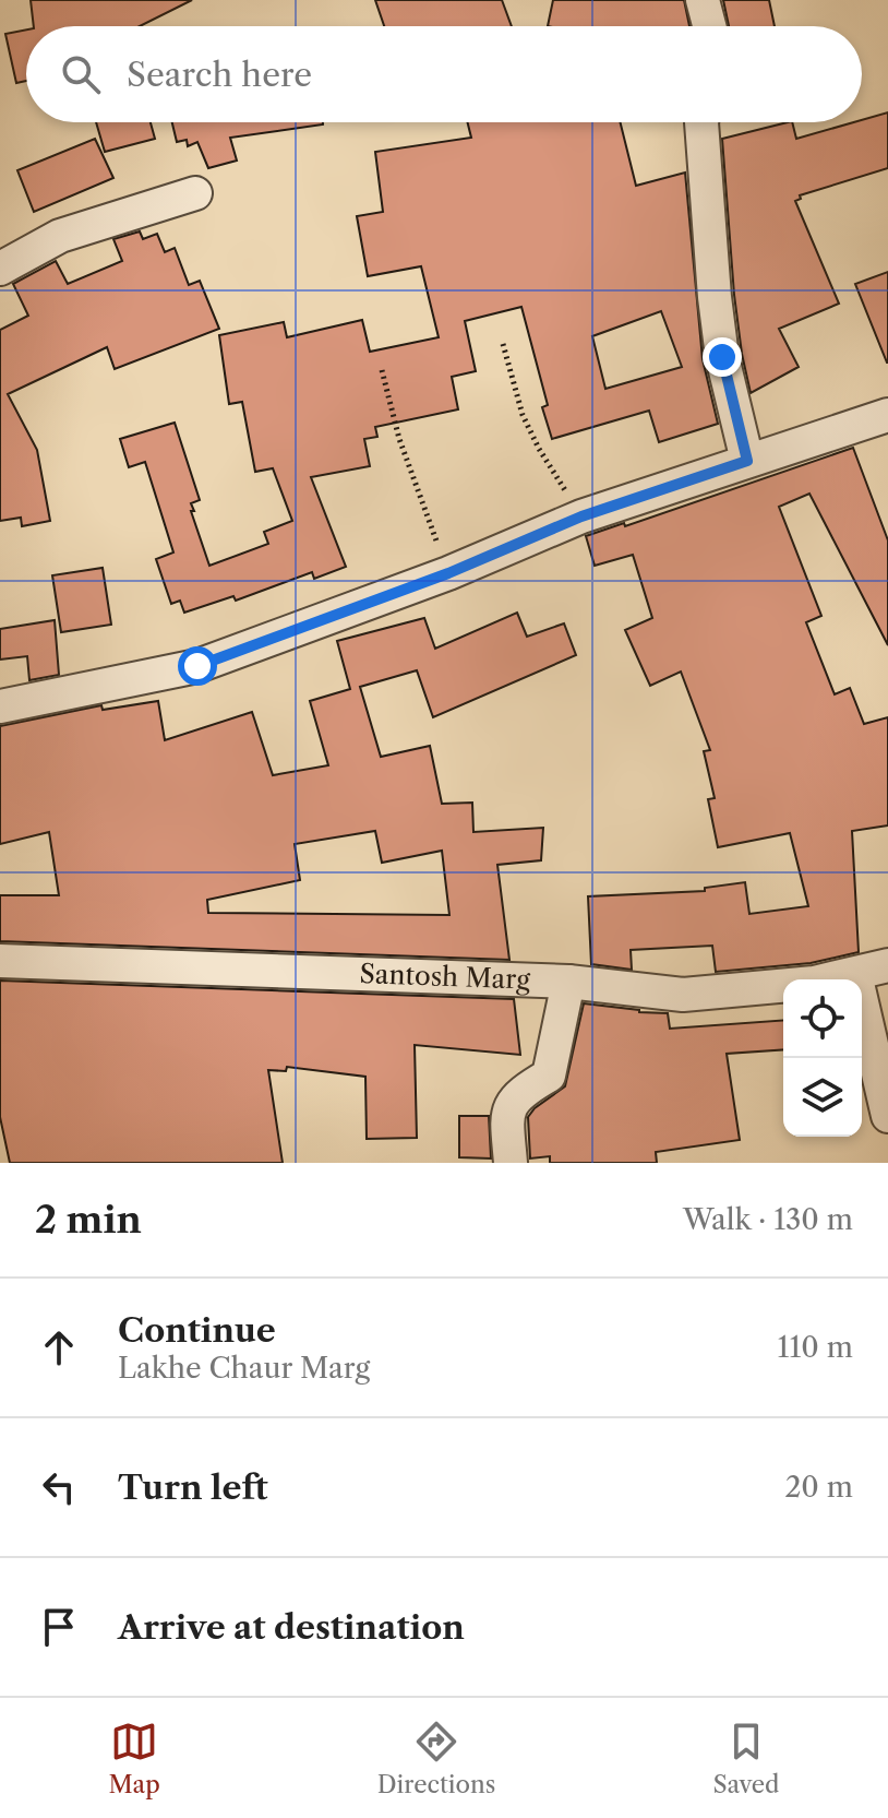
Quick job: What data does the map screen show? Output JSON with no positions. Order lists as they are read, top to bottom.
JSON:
{
  "streets": {
    "street": ["Santosh Marg"]
  },
  "page": {
    "search": "Search here",
    "heading": ["2 min", "Walk · 130 m"],
    "list": [
      ["Continue", "Lakhe Chaur Marg", "110 m"],
      ["Turn left", "20 m"],
      "Arrive at destination"
    ],
    "nav": ["Map", "Directions", "Saved"]
  }
}
